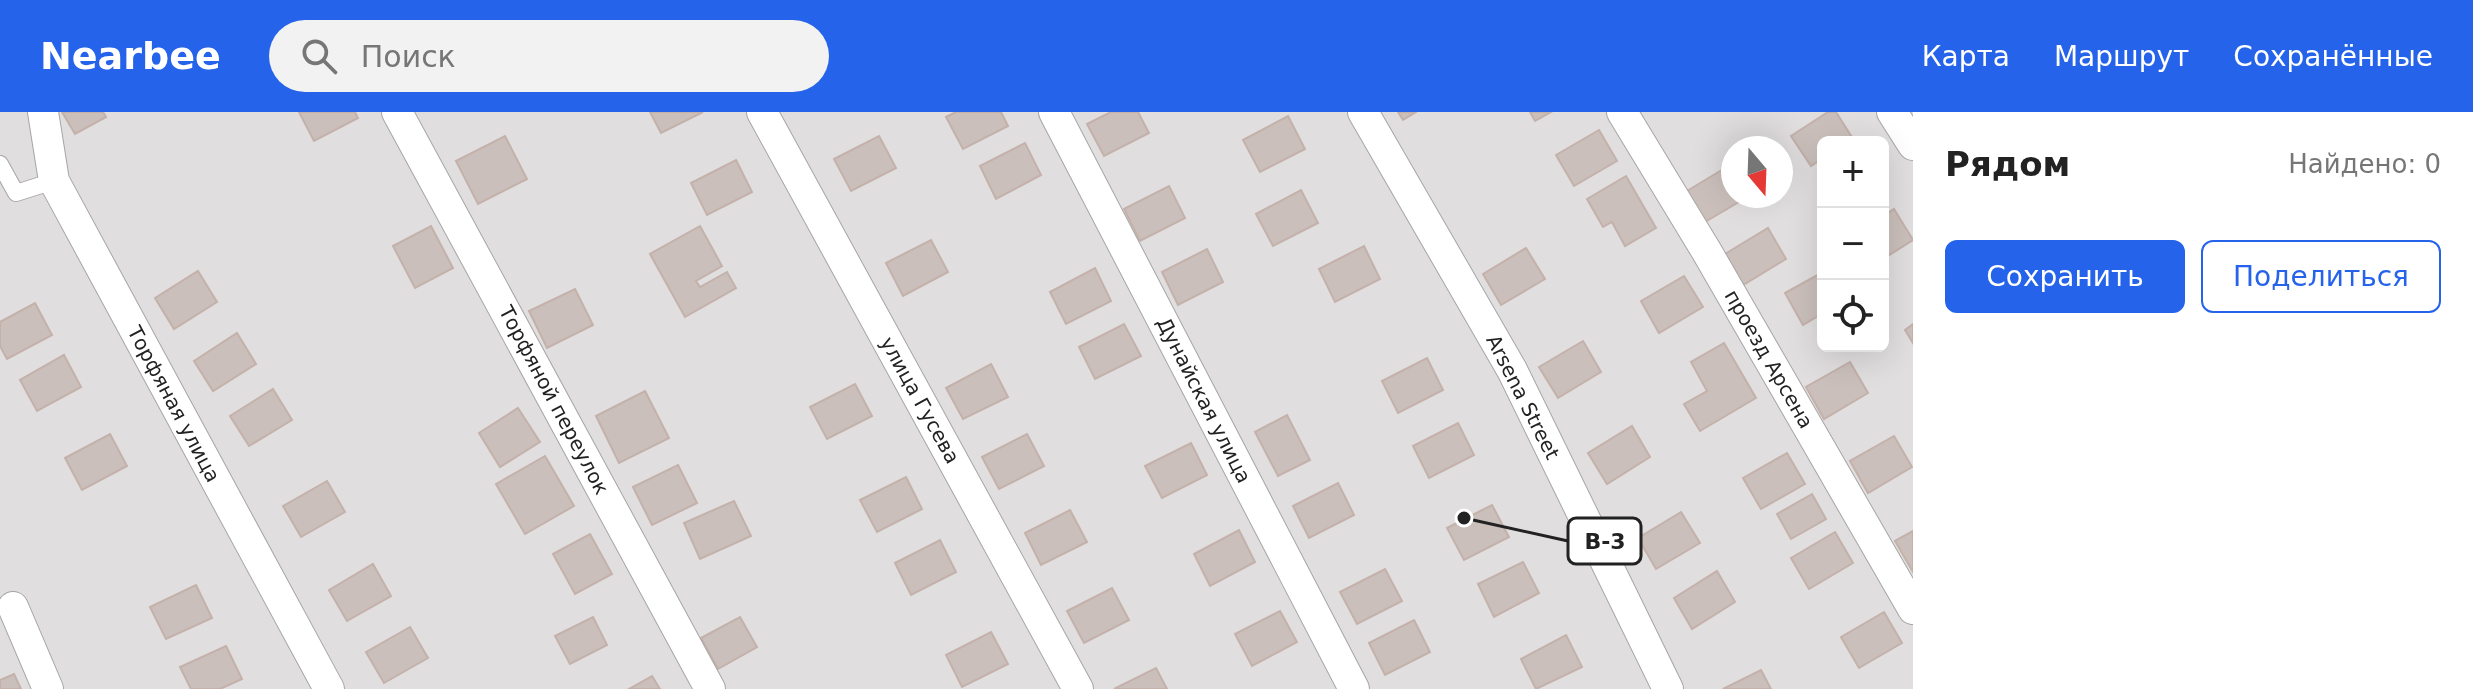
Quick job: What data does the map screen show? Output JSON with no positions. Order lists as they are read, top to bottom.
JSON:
{
  "streets": {
    "street": [
      "проезд Арсена",
      "Arsena Street",
      "Торфяной переулок",
      "улица Гусева",
      "Дунайская улица",
      "Торфяная улица"
    ]
  },
  "places": ["В-3"],
  "north": "bottom",
  "page": {
    "header": "Nearbee",
    "search": "Поиск",
    "nav": ["Карта", "Маршрут", "Сохранённые"],
    "heading": ["Рядом", "Найдено: 0"],
    "map_buttons": ["+", "−"],
    "buttons": ["Сохранить", "Поделиться"]
  }
}
